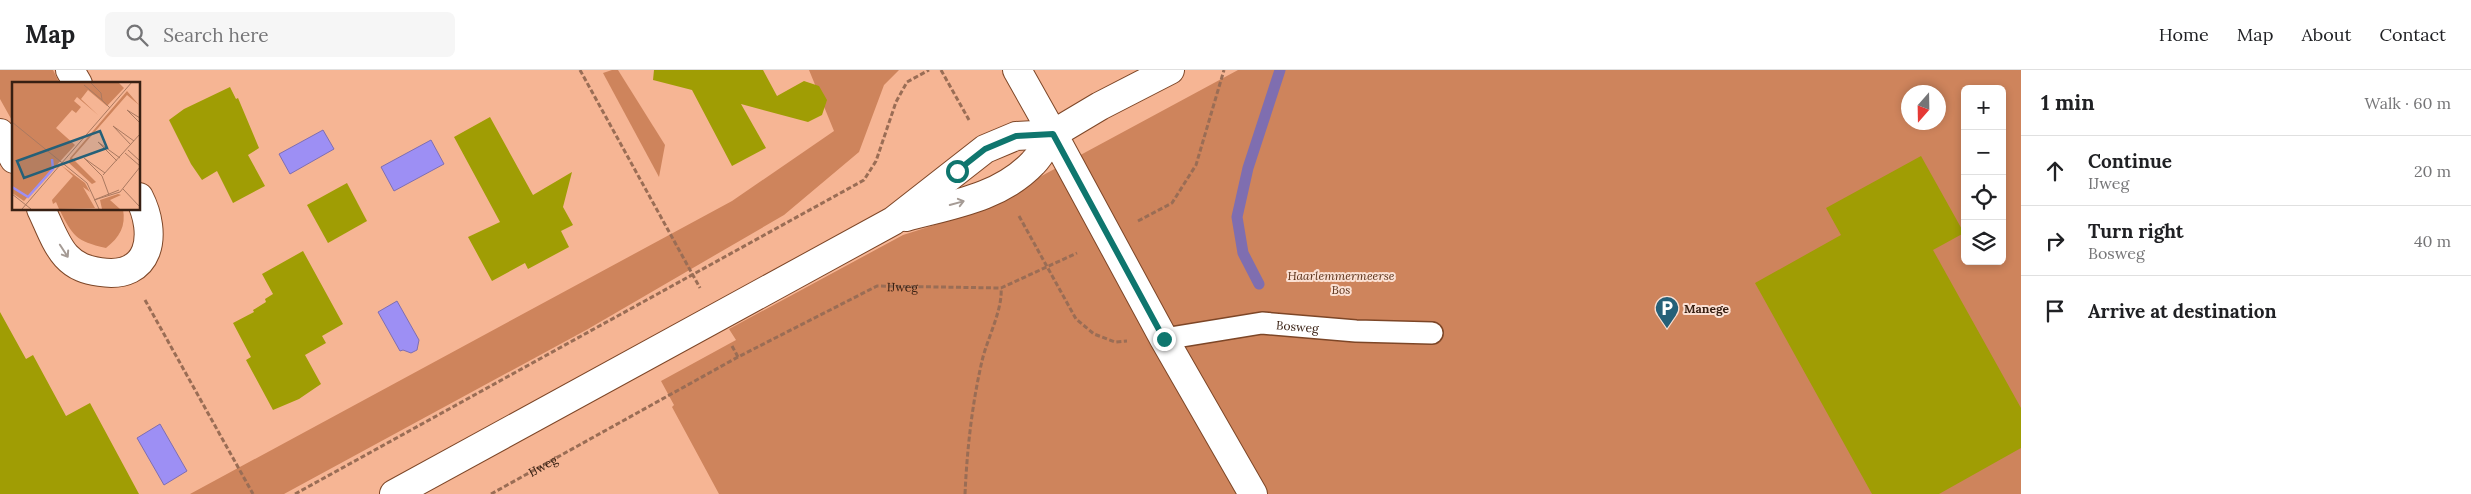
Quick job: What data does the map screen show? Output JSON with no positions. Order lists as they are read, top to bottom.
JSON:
{
  "streets": {
    "lane": ["Bosweg"],
    "path": ["IJweg"]
  },
  "parks": ["Haarlemmermeerse Bos"],
  "places": {
    "parking": ["Manege"]
  },
  "north": "bottom",
  "page": {
    "header": "Map",
    "search": "Search here",
    "nav": [
      "Home",
      "Map",
      "About",
      "Contact"
    ],
    "heading": ["1 min", "Walk · 60 m"],
    "map_buttons": ["+", "−"],
    "list": [
      ["Continue", "IJweg", "20 m"],
      ["Turn right", "Bosweg", "40 m"],
      "Arrive at destination"
    ]
  }
}
